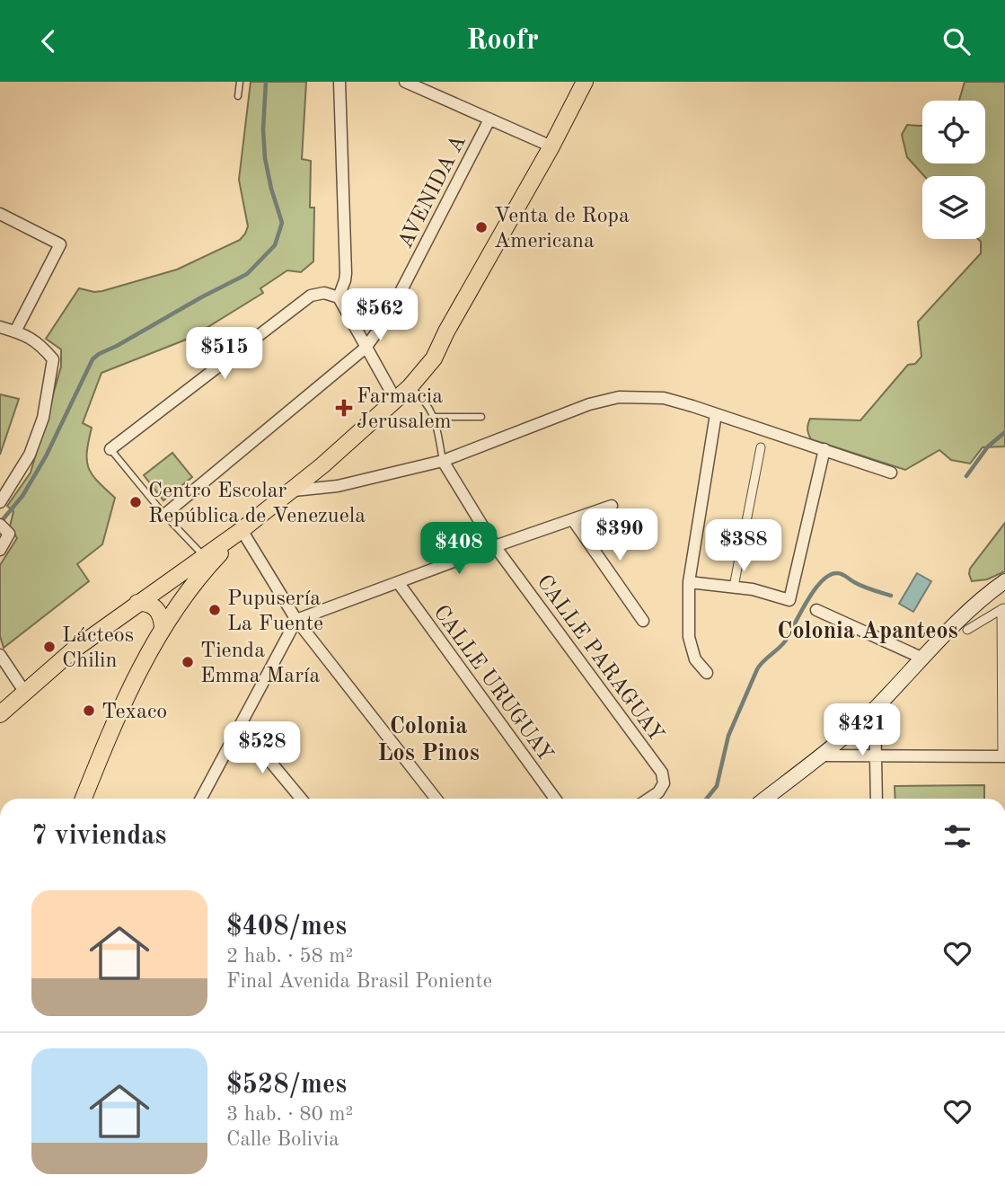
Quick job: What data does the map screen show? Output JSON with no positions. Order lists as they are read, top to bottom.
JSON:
{
  "streets": {
    "street": ["AVENIDA A", "CALLE PARAGUAY", "CALLE URUGUAY"]
  },
  "districts": ["Colonia Apanteos", "Colonia Los Pinos"],
  "places": {
    "other": [
      "Venta de Ropa Americana",
      "Centro Escolar República de Venezuela",
      "Pupusería La Fuente",
      "Lácteos Chilin",
      "Tienda Emma María",
      "Texaco"
    ],
    "health": ["Farmacia Jerusalem"]
  },
  "page": {
    "header": "Roofr",
    "price": [
      "$562",
      "$515",
      "$390",
      "$388",
      "$408",
      "$421",
      "$528"
    ],
    "heading": "7 viviendas",
    "list": [
      {
        "name": "$408/mes",
        "note": "2 hab. · 58 m² · Final Avenida Brasil Poniente"
      },
      {
        "name": "$528/mes",
        "note": "3 hab. · 80 m² · Calle Bolivia"
      }
    ]
  }
}
